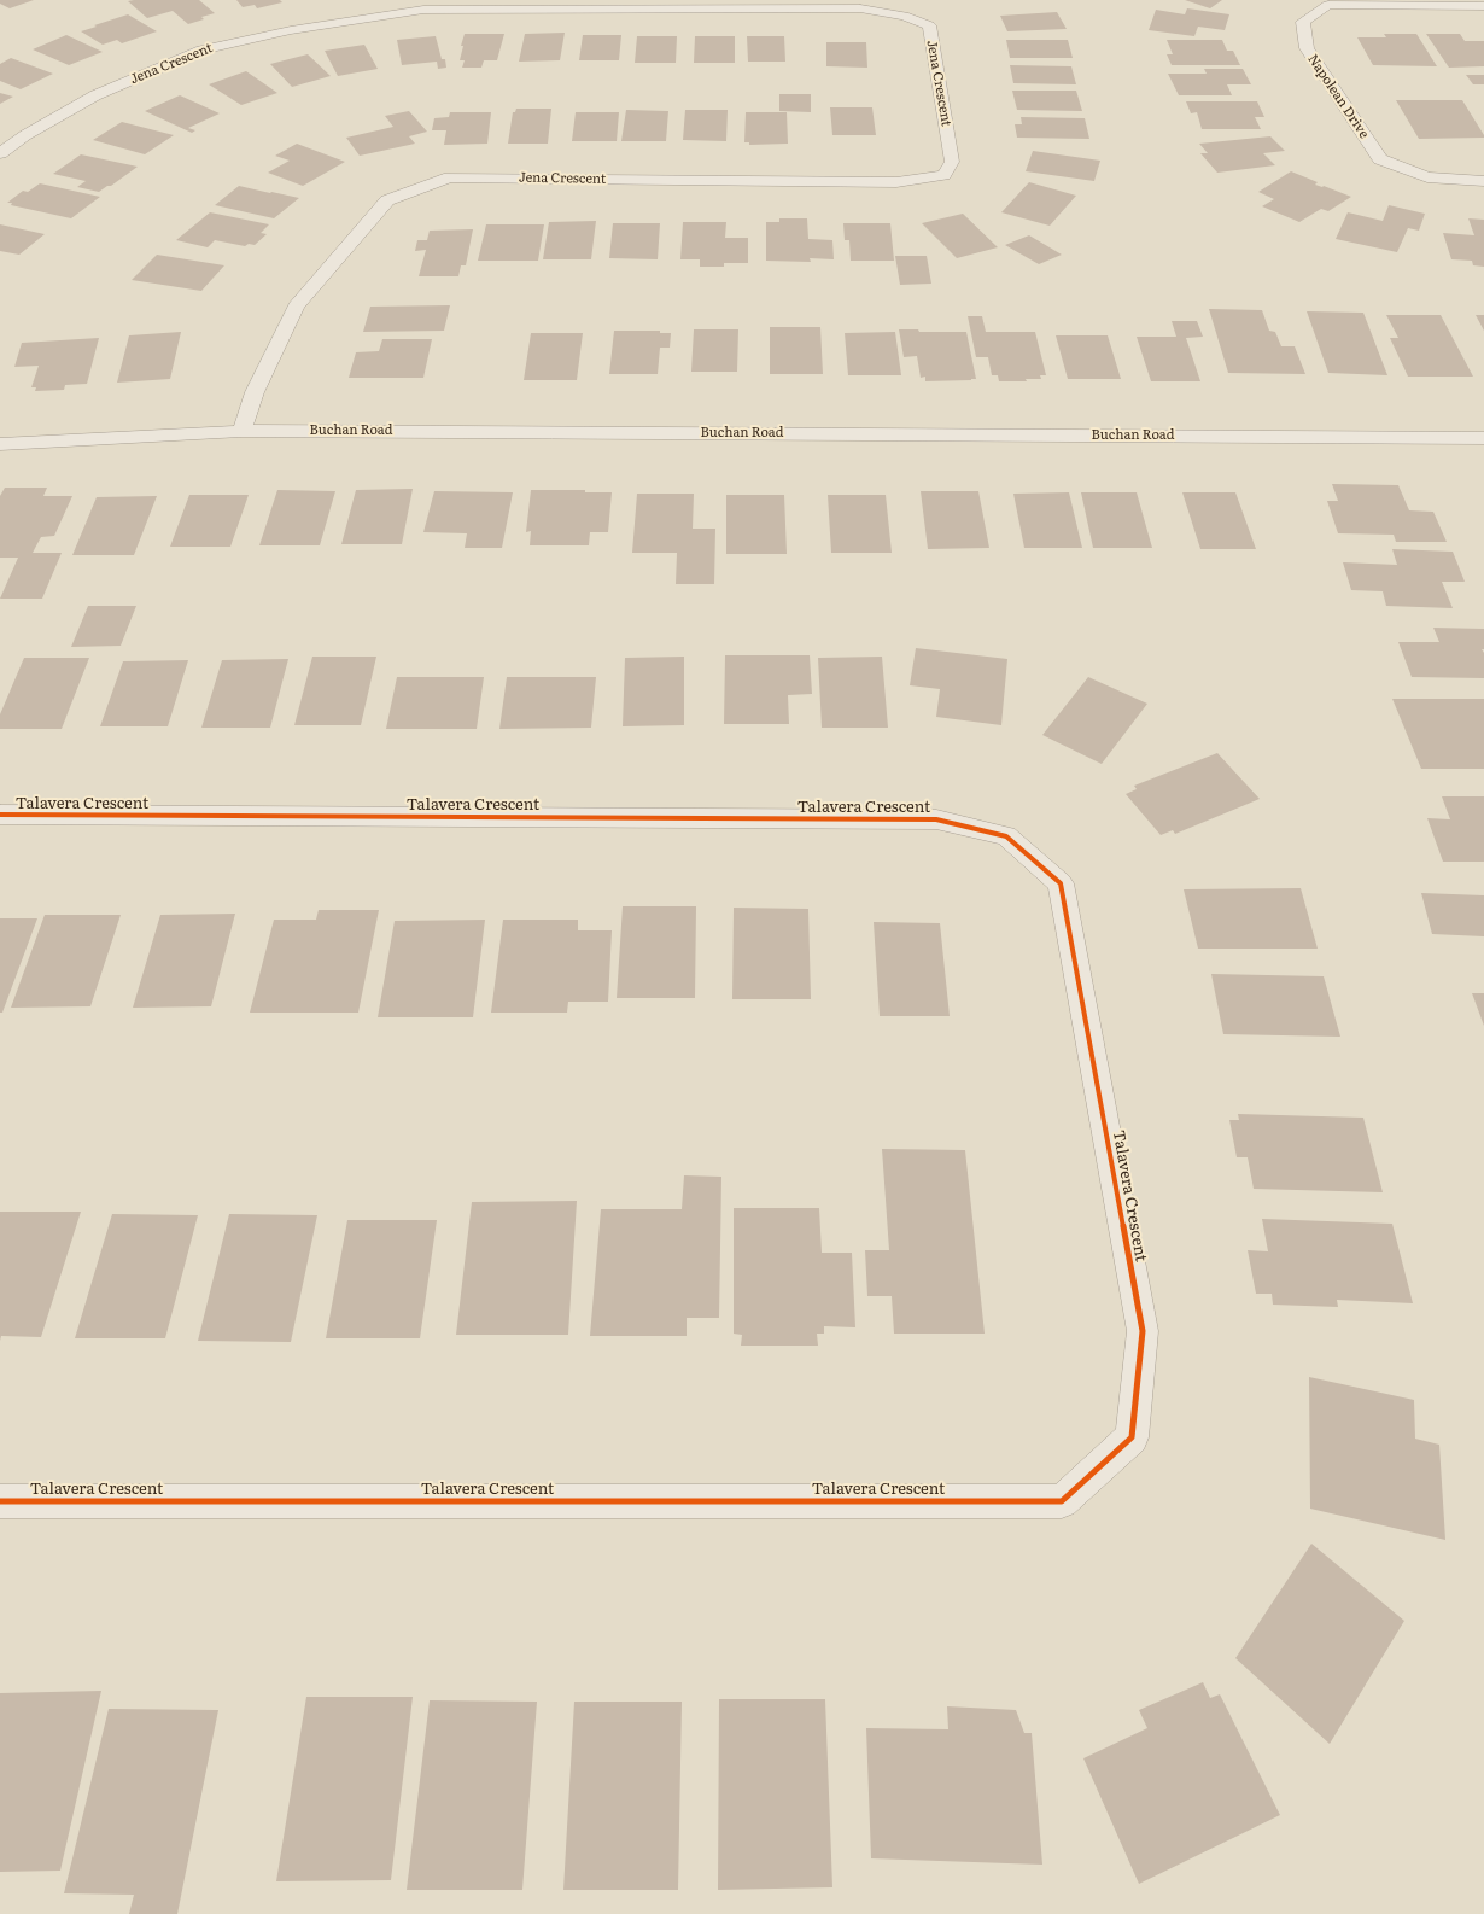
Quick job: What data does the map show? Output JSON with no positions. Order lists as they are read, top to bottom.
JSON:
{
  "streets": {
    "street": [
      "Jena Crescent",
      "Napolean Drive",
      "Buchan Road",
      "Talavera Crescent"
    ]
  },
  "crossings": [
    ["Jena Crescent", "Buchan Road"]
  ]
}
